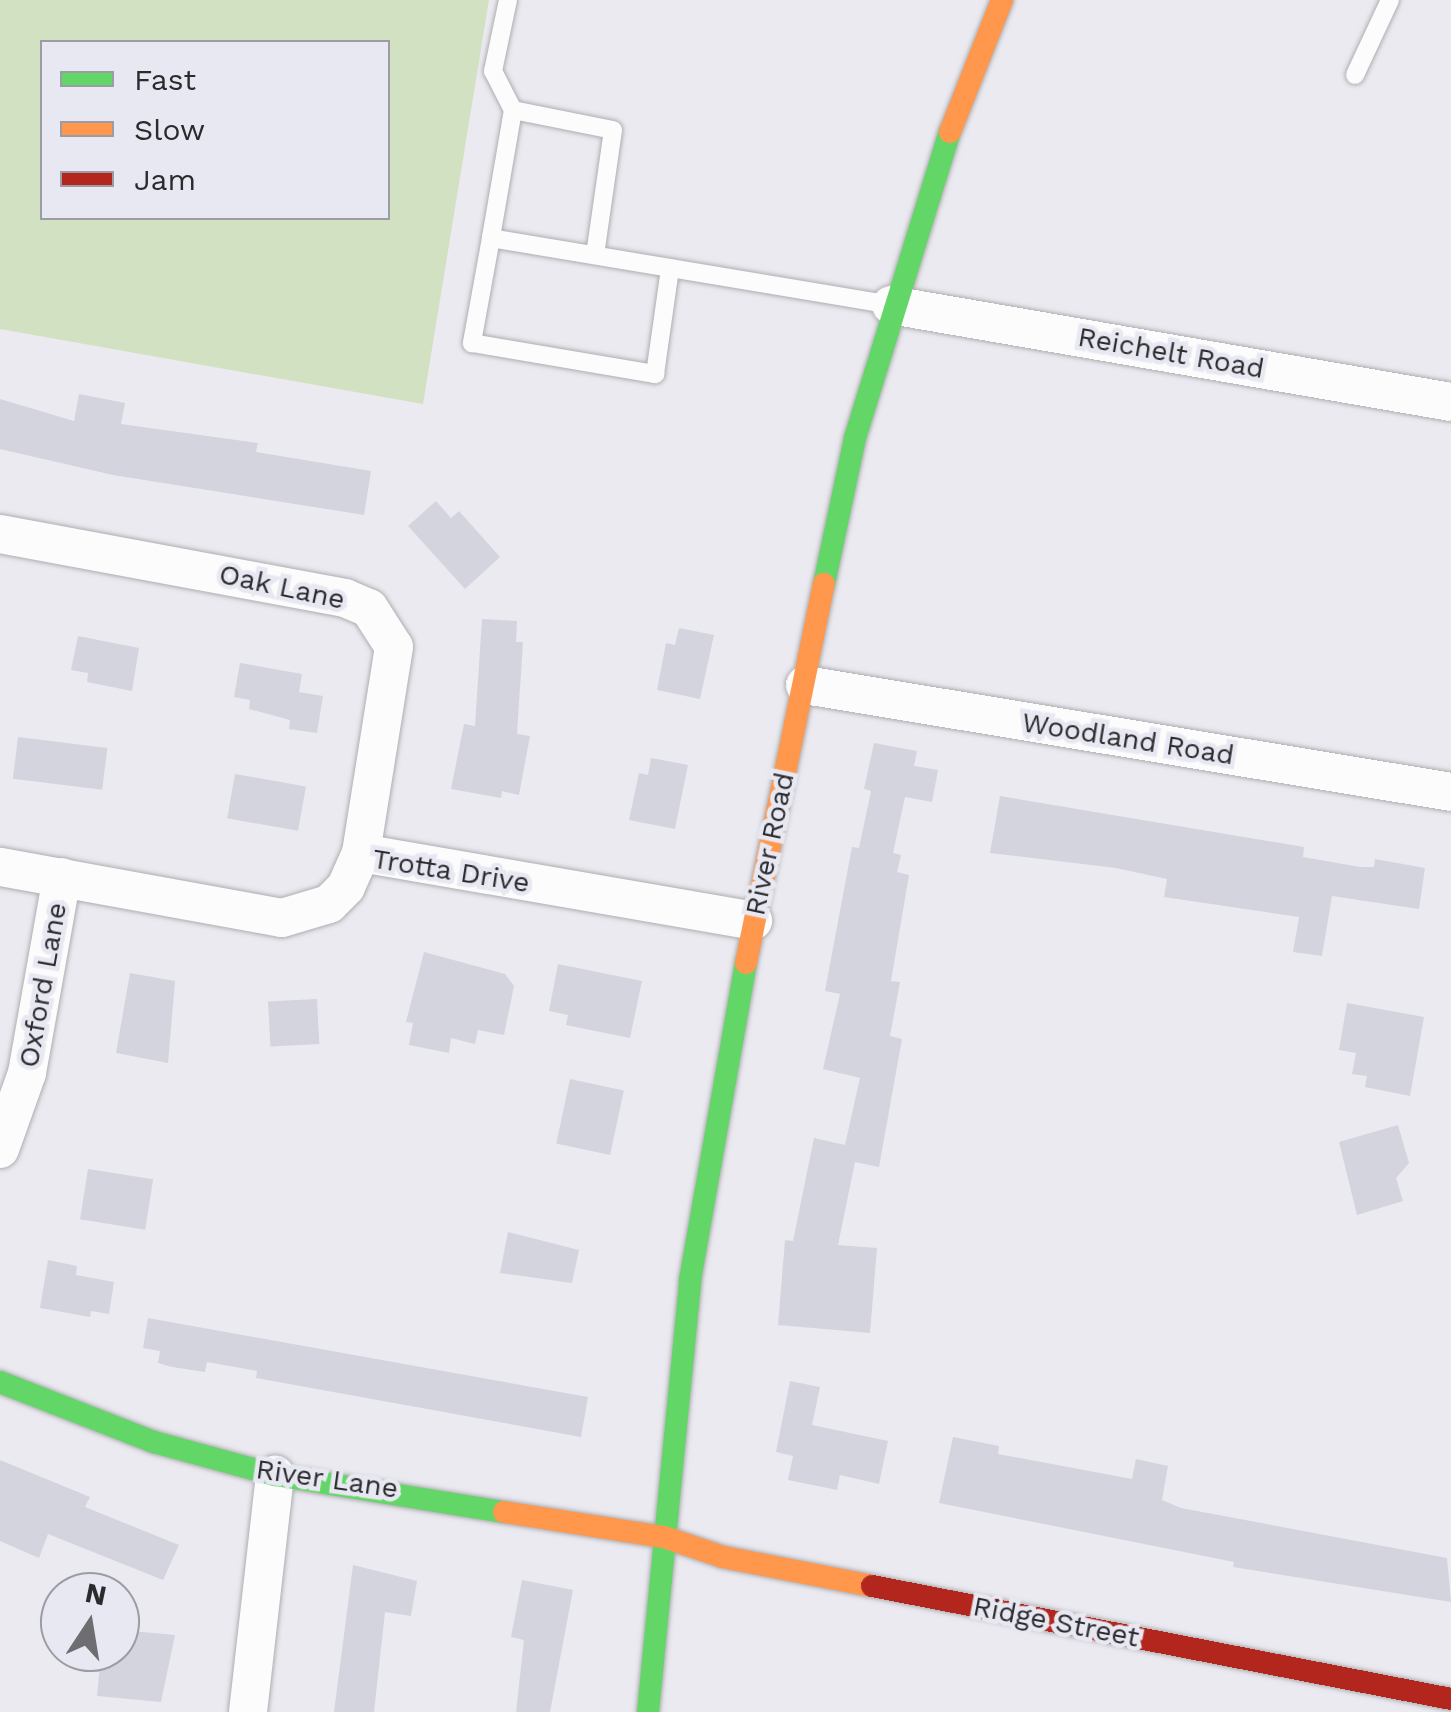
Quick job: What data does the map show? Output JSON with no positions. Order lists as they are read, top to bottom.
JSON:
{
  "streets": {
    "main road": ["River Road", "River Lane", "Ridge Street"],
    "street": [
      "Reichelt Road",
      "Oak Lane",
      "Woodland Road",
      "Trotta Drive",
      "Oxford Lane"
    ]
  },
  "crossings": [
    ["Reichelt Road", "River Road"],
    ["Oak Lane", "Trotta Drive"],
    ["Woodland Road", "River Road"],
    ["River Road", "Trotta Drive"],
    ["River Road", "River Lane"],
    ["River Road", "Ridge Street"],
    ["Trotta Drive", "Oxford Lane"],
    ["River Lane", "Ridge Street"]
  ],
  "legend": ["Fast", "Slow", "Jam"],
  "north": "top"
}
